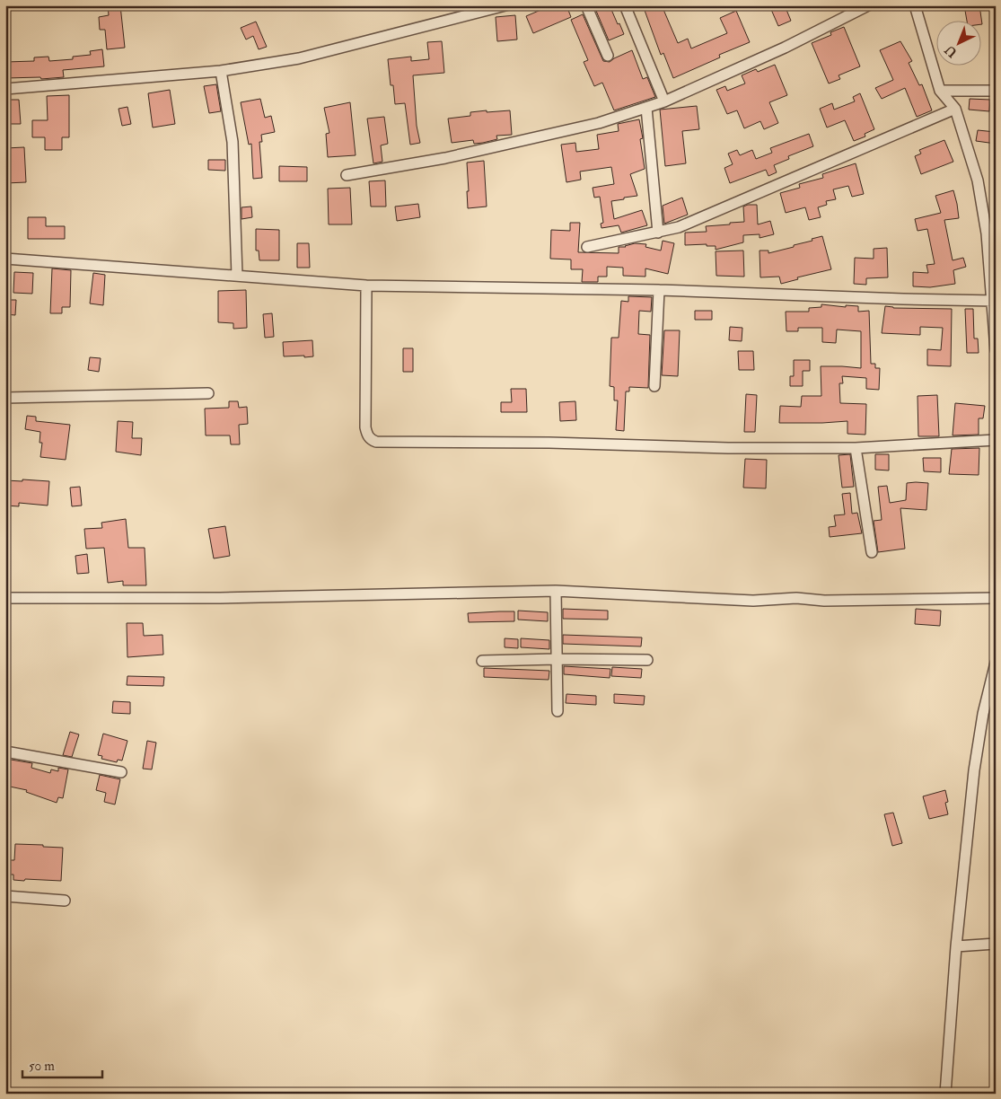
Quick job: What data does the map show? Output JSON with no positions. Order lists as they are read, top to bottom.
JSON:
{
  "scale_bar": "50 m",
  "north": "bottom left"
}
